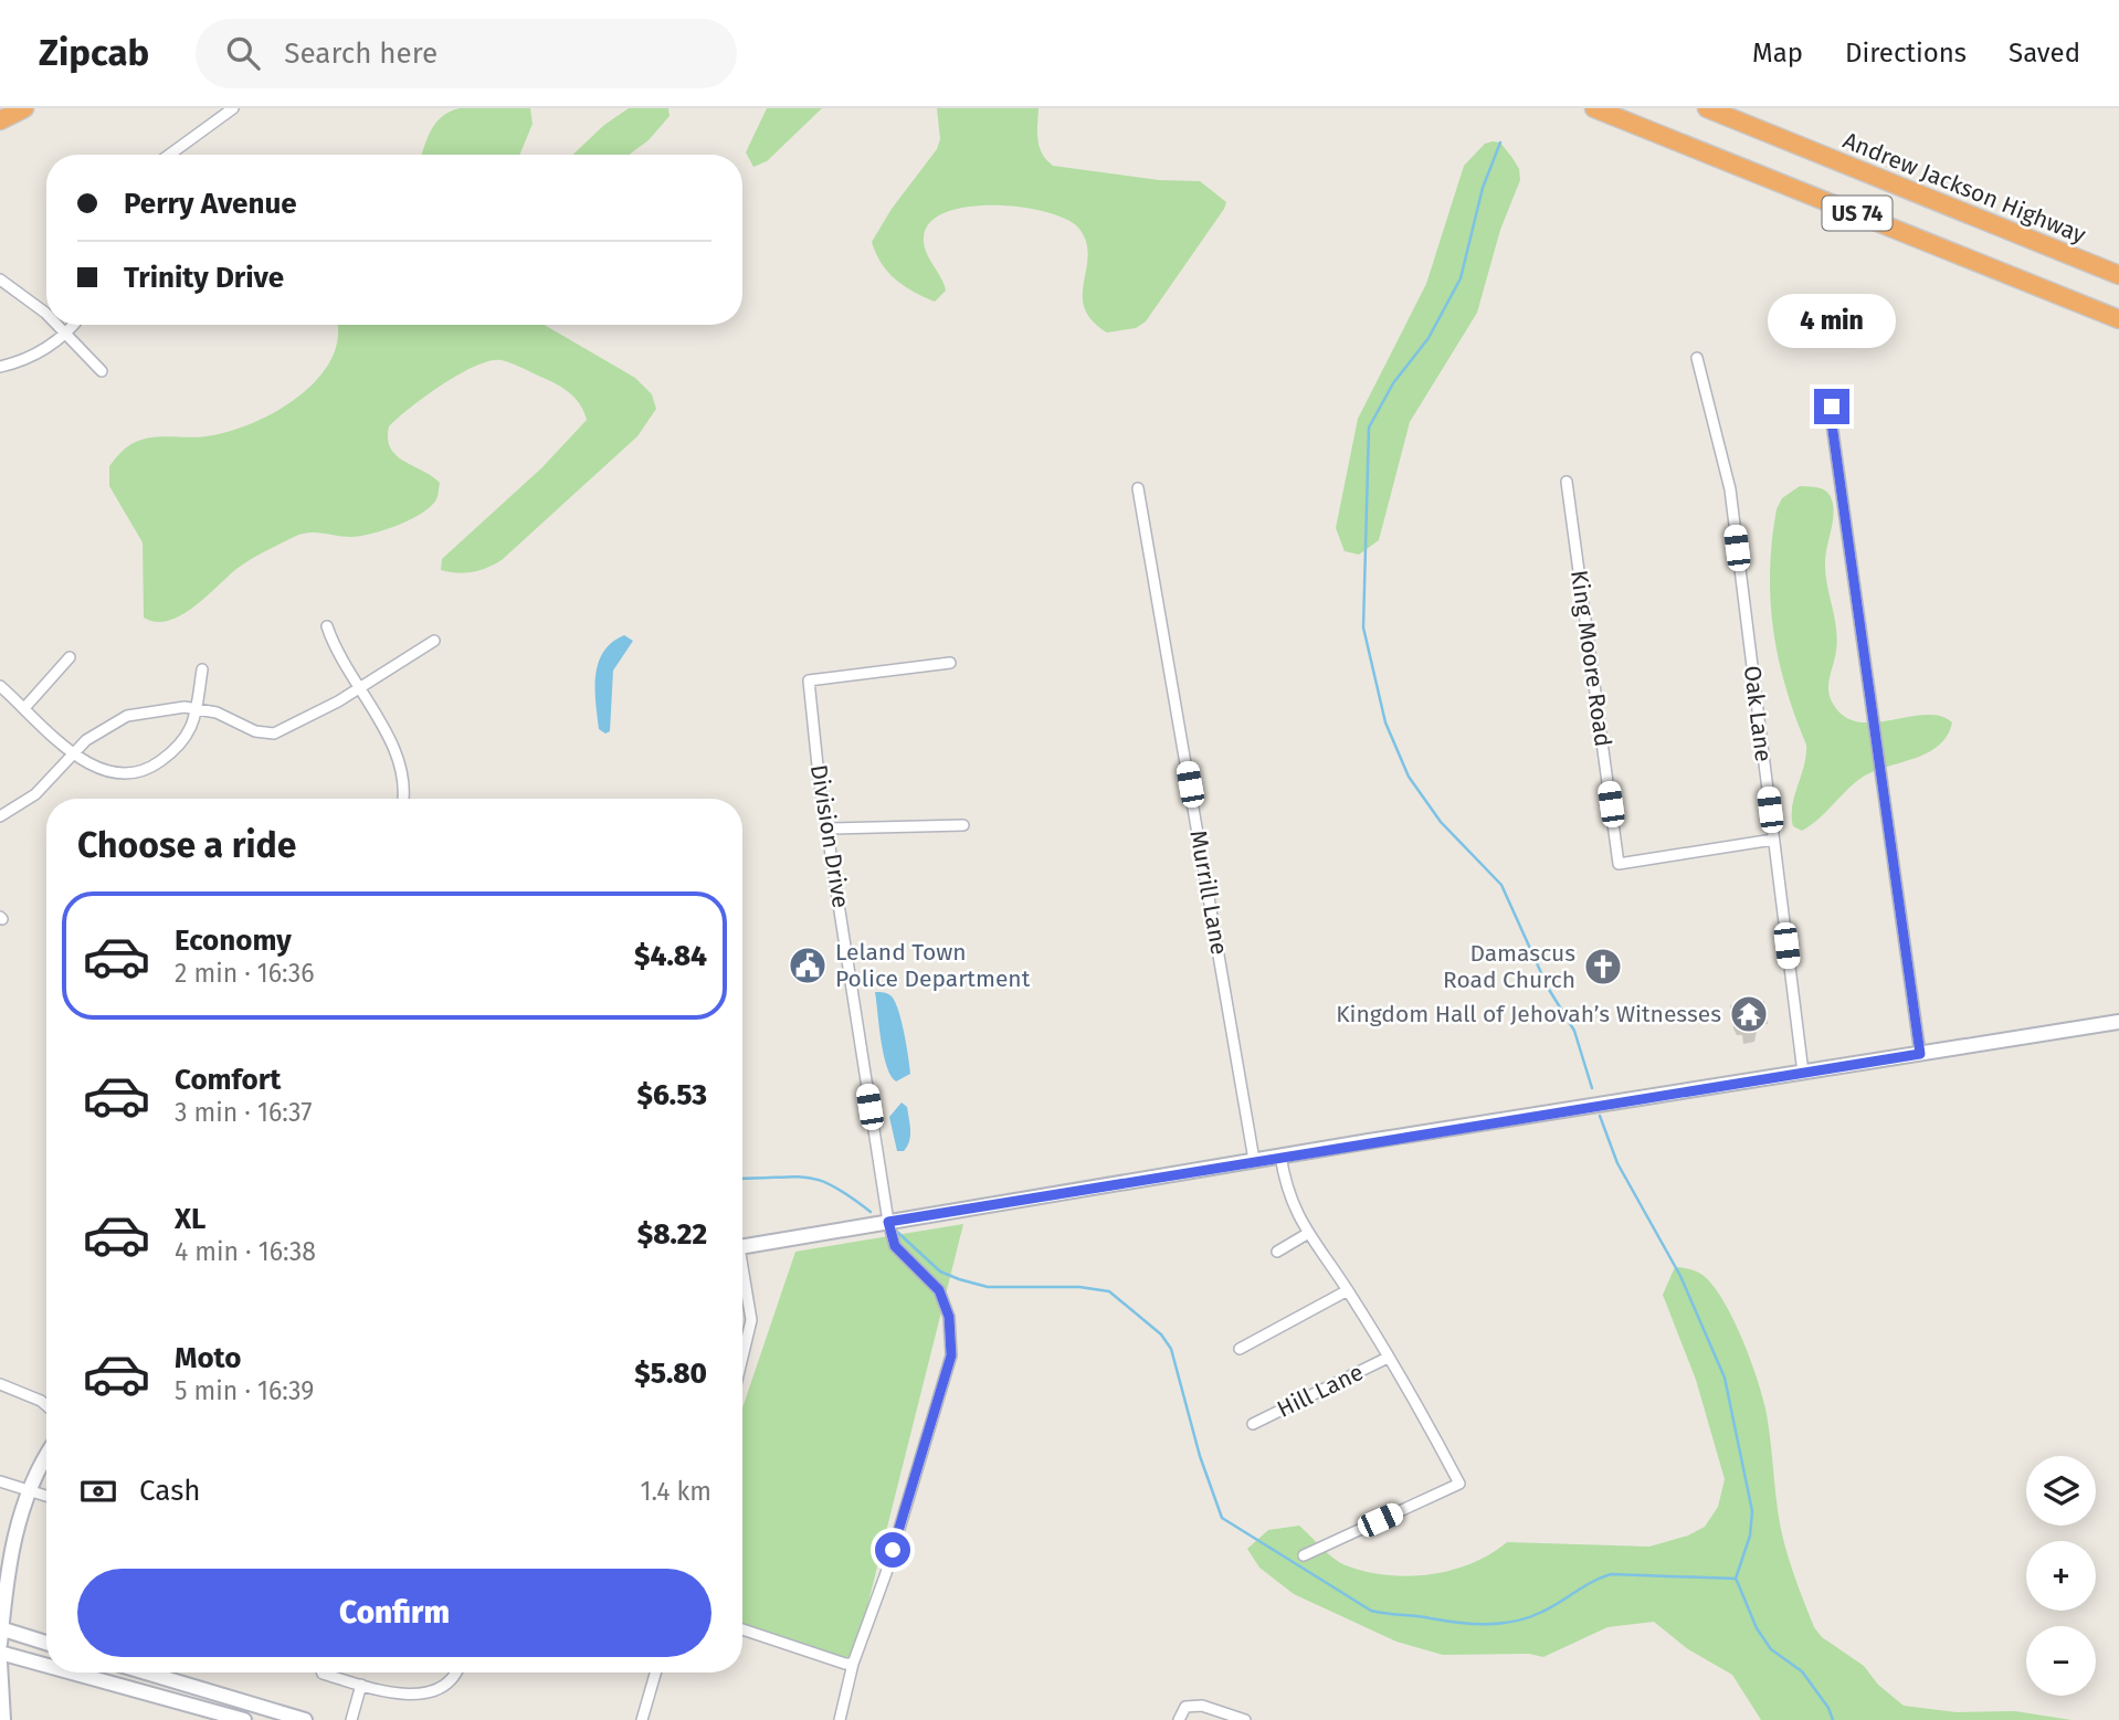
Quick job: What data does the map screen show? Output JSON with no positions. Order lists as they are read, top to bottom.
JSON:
{
  "streets": {
    "highway": ["Andrew Jackson Highway", "US 74"],
    "street": [
      "King Moore Road",
      "Oak Lane",
      "Division Drive",
      "Murrill Lane",
      "Hill Lane"
    ]
  },
  "crossings": [
    ["King Moore Road", "Oak Lane"]
  ],
  "places": {
    "public building": ["Leland Town Police Department"],
    "church": ["Damascus Road Church"],
    "temple": ["Kingdom Hall of Jehovah’s Witnesses"]
  },
  "page": {
    "header": "Zipcab",
    "search": "Search here",
    "nav": ["Map", "Directions", "Saved"],
    "banner": ["Perry Avenue", "Trinity Drive"],
    "bubble": "4 min",
    "heading": "Choose a ride",
    "list": [
      {
        "name": "Economy",
        "note": "2 min · 16:36",
        "value": "$4.84"
      },
      {
        "name": "Comfort",
        "note": "3 min · 16:37",
        "value": "$6.53"
      },
      {
        "name": "XL",
        "note": "4 min · 16:38",
        "value": "$8.22"
      },
      {
        "name": "Moto",
        "note": "5 min · 16:39",
        "value": "$5.80"
      }
    ],
    "pay": ["Cash", "1.4 km"],
    "map_buttons": ["+", "−"],
    "buttons": "Confirm"
  }
}
